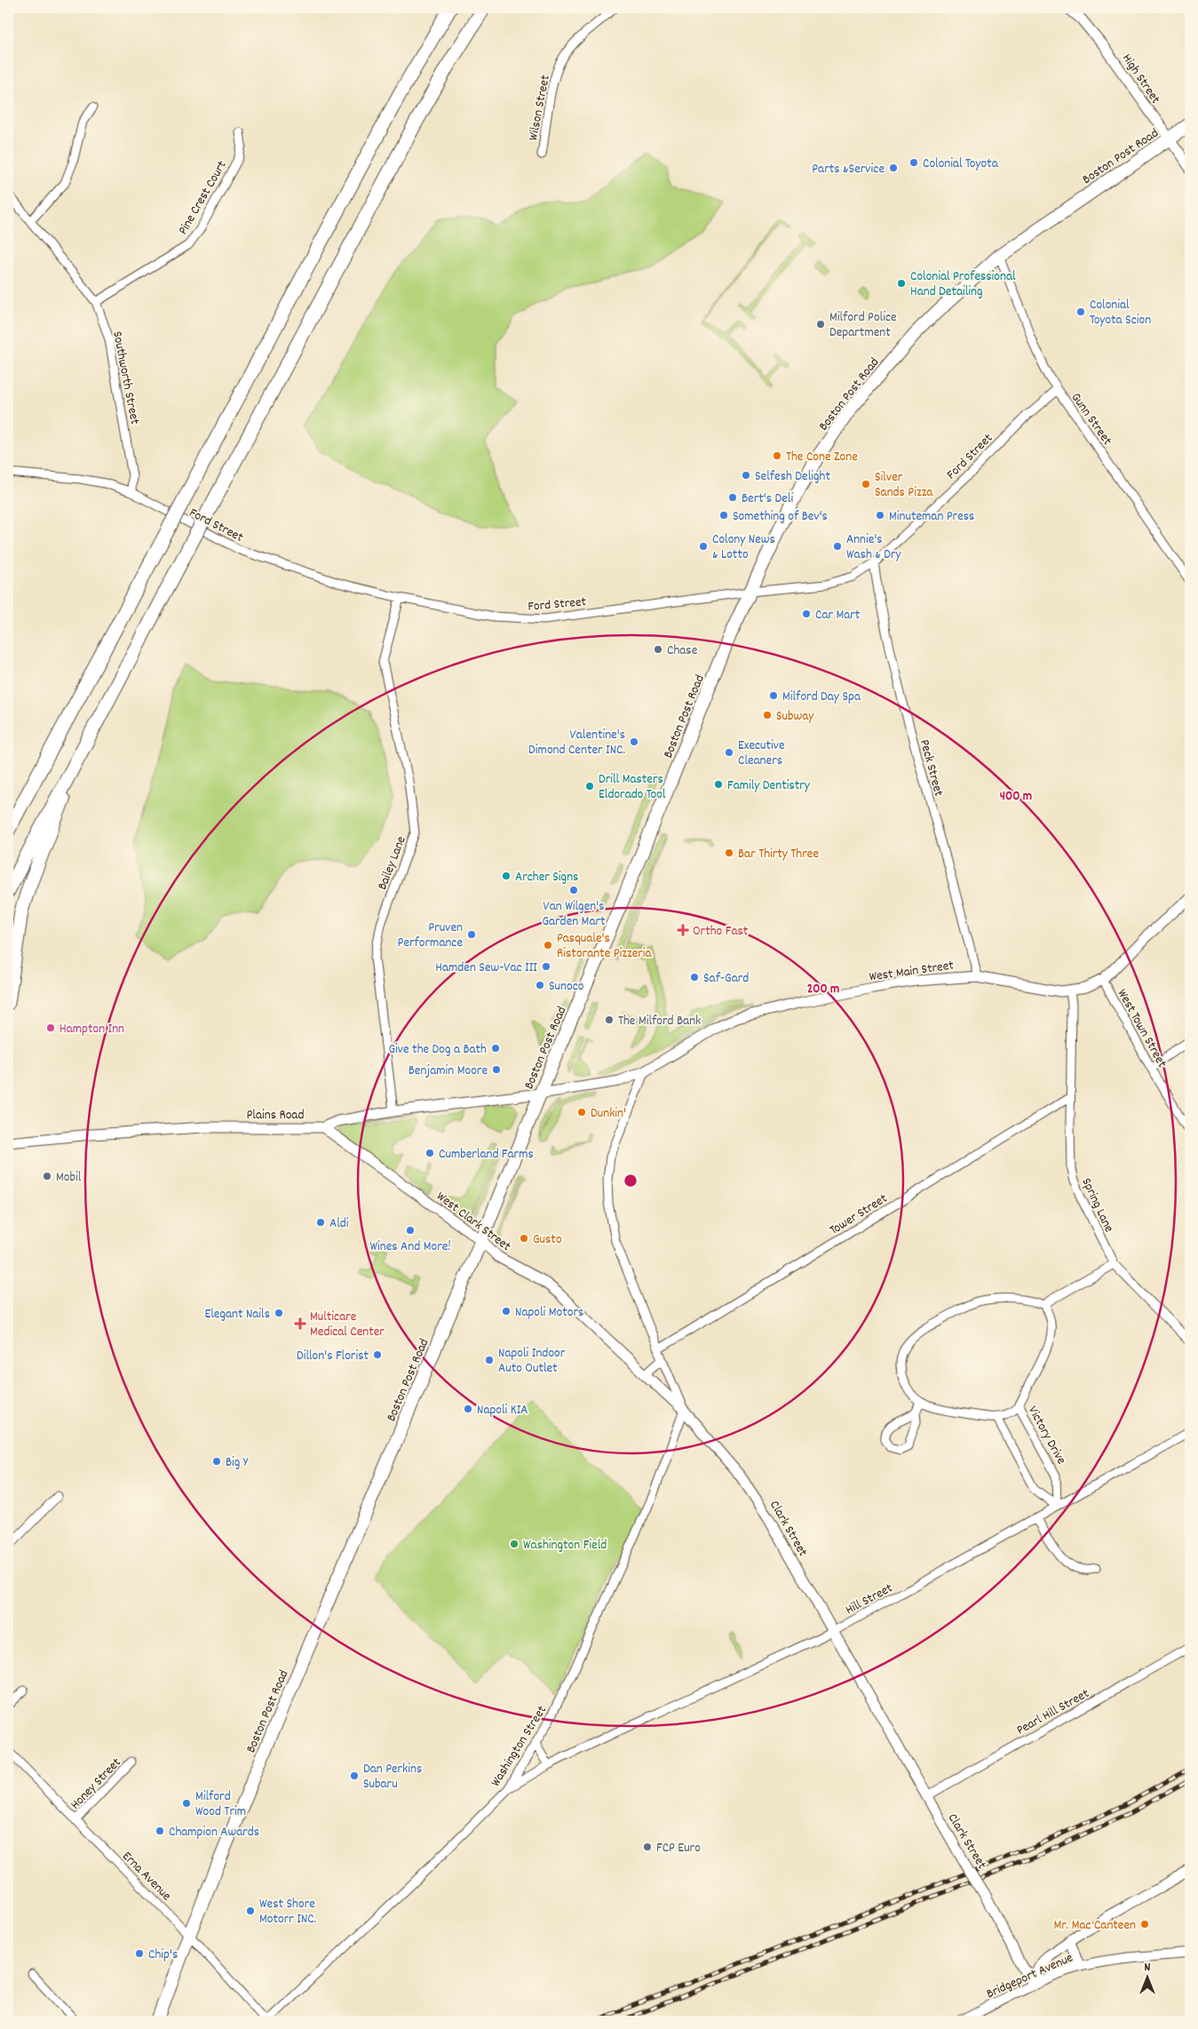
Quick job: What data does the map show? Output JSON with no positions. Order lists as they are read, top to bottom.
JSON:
{
  "streets": {
    "main road": [
      "High Street",
      "Boston Post Road",
      "West Main Street",
      "Plains Road",
      "West Clark Street",
      "Clark Street",
      "Bridgeport Avenue"
    ],
    "street": [
      "Wilson Street",
      "Pine Crest Court",
      "Southworth Street",
      "Gunn Street",
      "Ford Street",
      "Peck Street",
      "Bailey Lane",
      "West Town Street",
      "Spring Lane",
      "Tower Street",
      "Victory Drive",
      "Hill Street",
      "Pearl Hill Street",
      "Washington Street",
      "Honey Street",
      "Erna Avenue"
    ]
  },
  "crossings": [
    ["High Street", "Boston Post Road"],
    ["Boston Post Road", "Gunn Street"],
    ["Boston Post Road", "Ford Street"],
    ["Boston Post Road", "West Main Street"],
    ["Boston Post Road", "Plains Road"],
    ["Boston Post Road", "West Clark Street"],
    ["Boston Post Road", "Erna Avenue"],
    ["Pine Crest Court", "Southworth Street"],
    ["Southworth Street", "Ford Street"],
    ["Gunn Street", "Ford Street"],
    ["Ford Street", "Peck Street"],
    ["Ford Street", "Bailey Lane"],
    ["Peck Street", "West Main Street"],
    ["Bailey Lane", "Plains Road"],
    ["West Main Street", "West Town Street"],
    ["West Main Street", "Plains Road"],
    ["West Main Street", "Spring Lane"],
    ["West Main Street", "Clark Street"],
    ["Plains Road", "West Clark Street"],
    ["Spring Lane", "Tower Street"],
    ["Tower Street", "Clark Street"],
    ["West Clark Street", "Clark Street"],
    ["West Clark Street", "Washington Street"],
    ["Victory Drive", "Hill Street"],
    ["Clark Street", "Hill Street"],
    ["Clark Street", "Pearl Hill Street"],
    ["Clark Street", "Washington Street"],
    ["Clark Street", "Bridgeport Avenue"],
    ["Hill Street", "Washington Street"],
    ["Washington Street", "Erna Avenue"],
    ["Honey Street", "Erna Avenue"]
  ],
  "places": {
    "other": [
      "Colonial Toyota",
      "Parts &Service",
      "Colonial Professional Hand Detailing",
      "Colonial Toyota Scion",
      "Milford Police Department",
      "The Cone Zone",
      "Selfesh Delight",
      "Silver Sands Pizza",
      "Bert's Deli",
      "Something of Bev's",
      "Minuteman Press",
      "Colony News & Lotto",
      "Annie's Wash & Dry",
      "Car Mart",
      "Chase",
      "Milford Day Spa",
      "Subway",
      "Valentine's Dimond Center INC.",
      "Executive Cleaners",
      "Family Dentistry",
      "Drill Masters Eldorado Tool",
      "Bar Thirty Three",
      "Archer Signs",
      "Van Wilgen's Garden Mart",
      "Pruven Performance",
      "Pasquale's Ristorante Pizzeria",
      "Hamden Sew-Vac III",
      "Saf-Gard",
      "Sunoco",
      "The Milford Bank",
      "Hampton Inn",
      "Give the Dog a Bath",
      "Benjamin Moore",
      "Dunkin'",
      "Cumberland Farms",
      "Mobil",
      "Aldi",
      "Wines And More!",
      "Gusto",
      "Napoli Motors",
      "Elegant Nails",
      "Dillon's Florist",
      "Napoli Indoor Auto Outlet",
      "Napoli KIA",
      "Big Y",
      "Washington Field",
      "Dan Perkins Subaru",
      "Milford Wood Trim",
      "Champion Awards",
      "FCP Euro",
      "West Shore Motorr INC.",
      "Mr. Mac Canteen",
      "Chip's"
    ],
    "health": ["Ortho Fast", "Multicare Medical Center"]
  },
  "north": "top",
  "rings": ["400 m", "200 m"]
}
